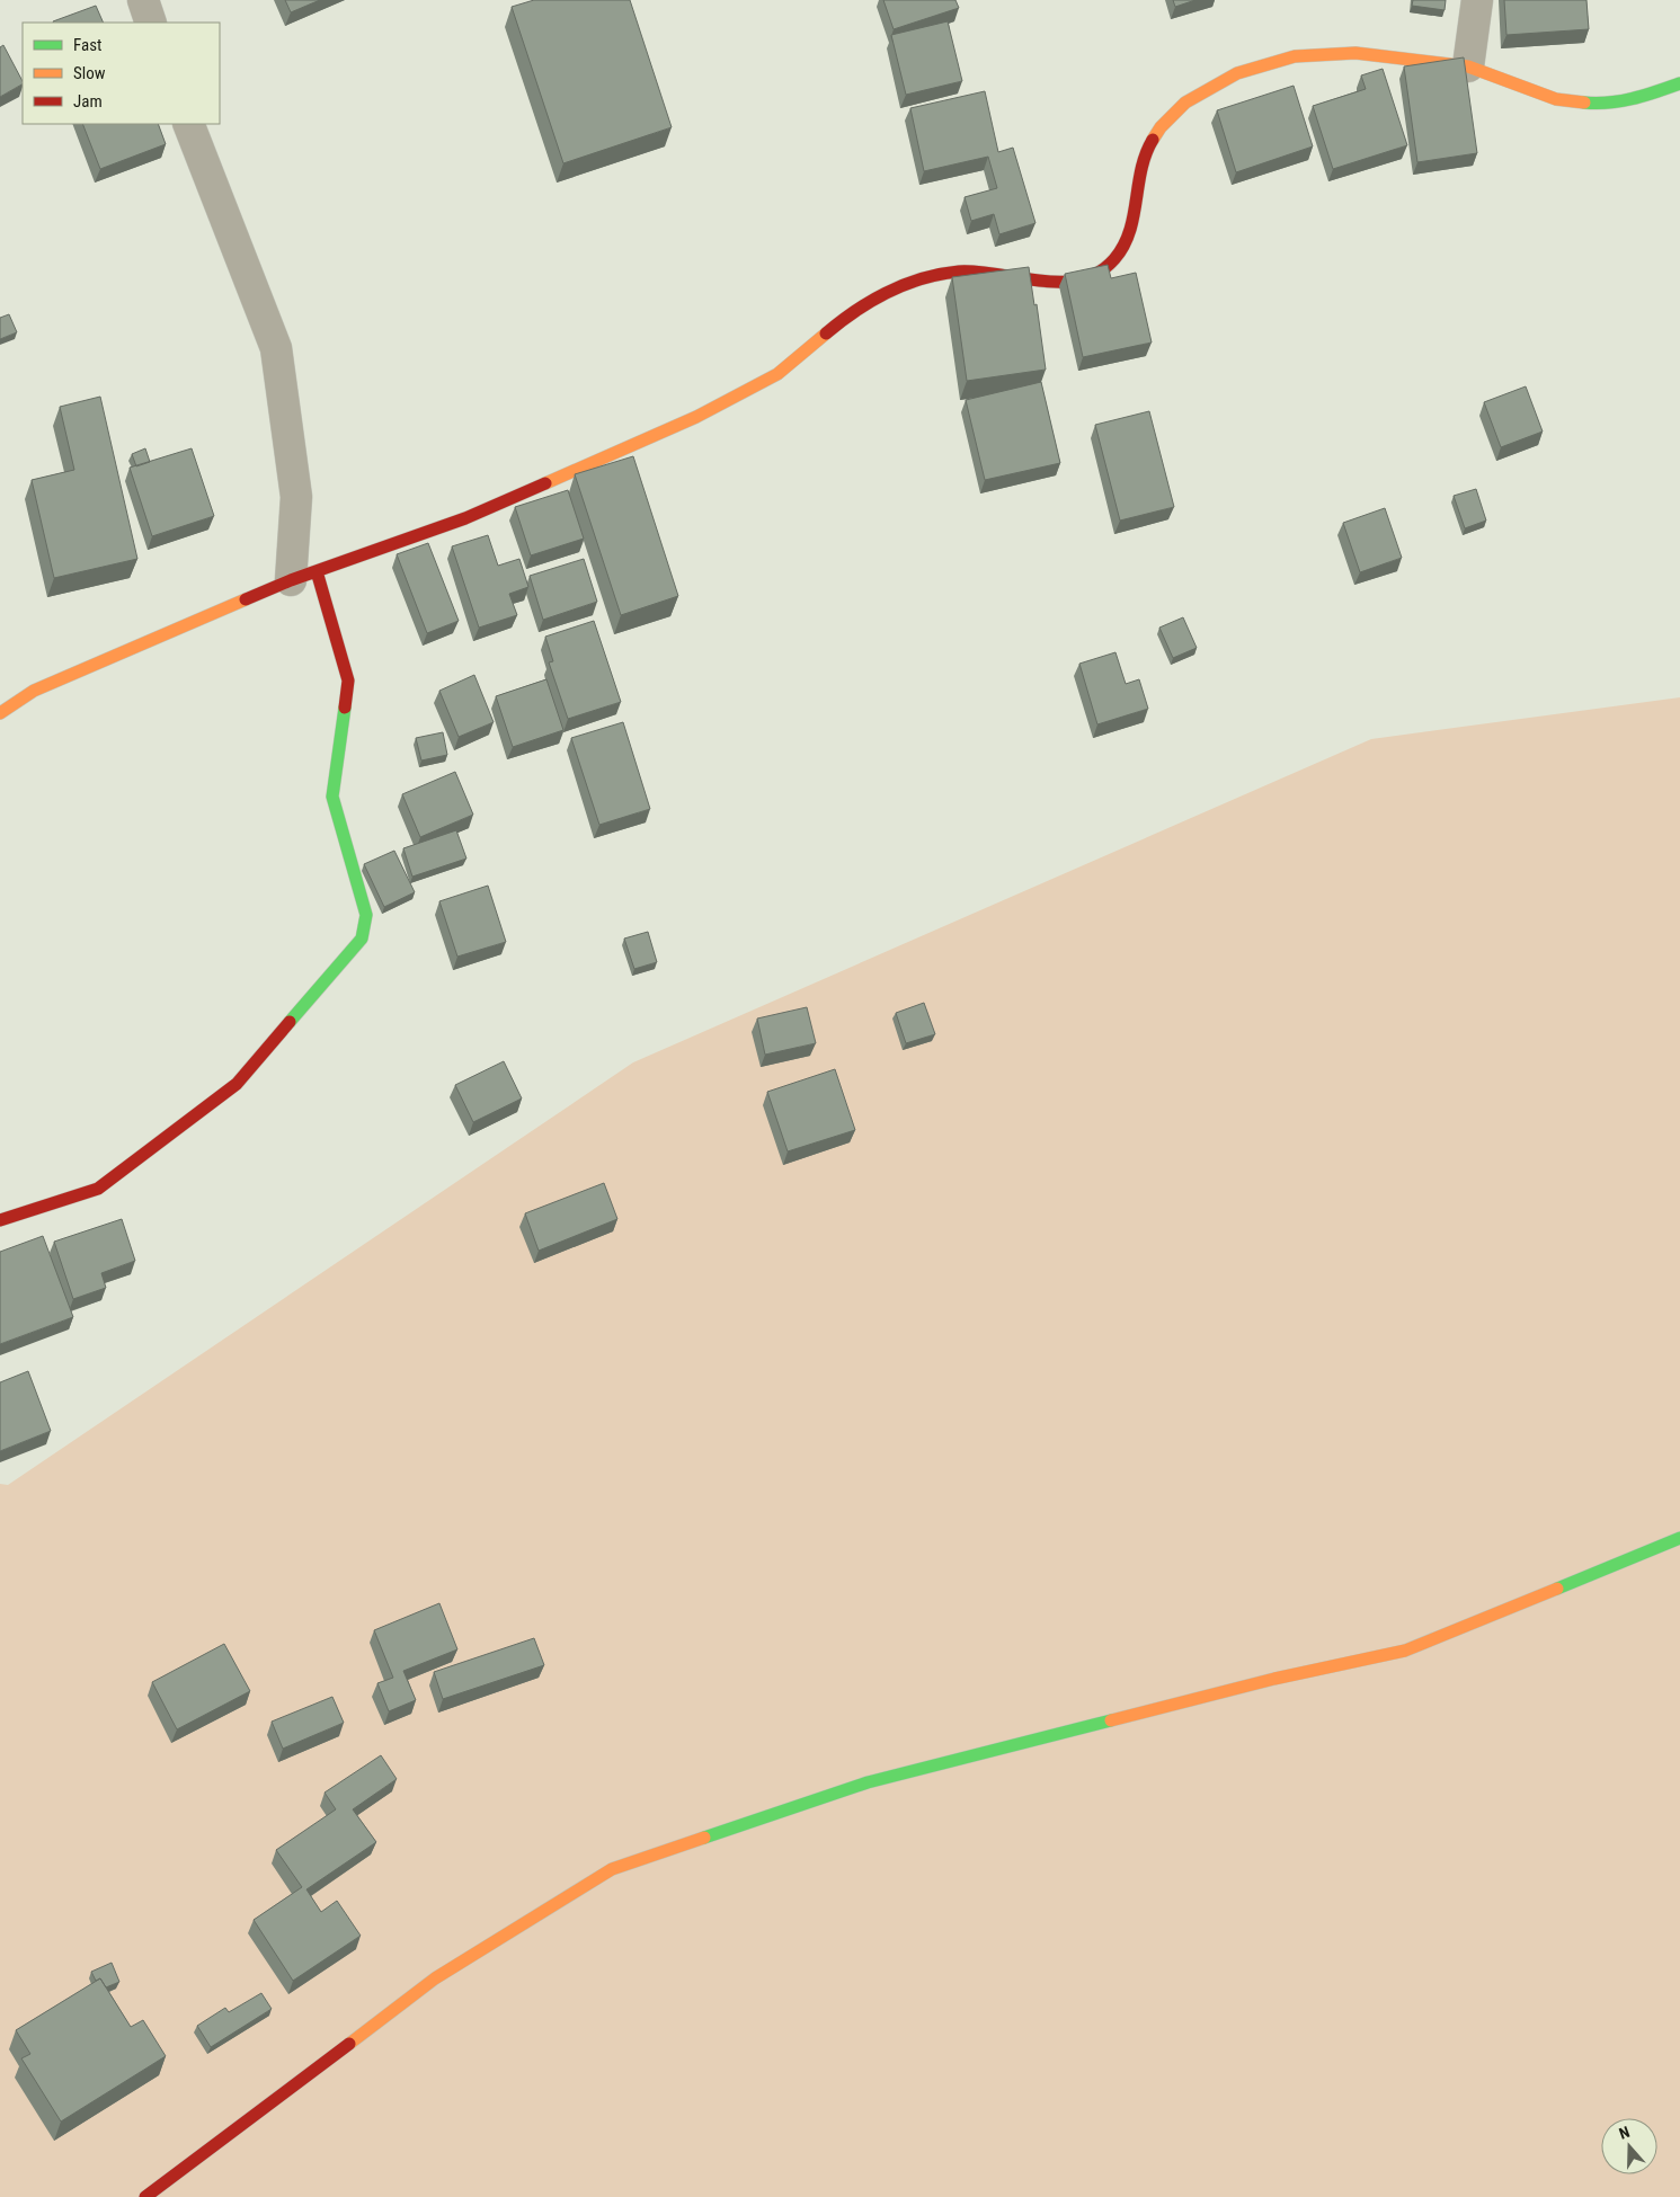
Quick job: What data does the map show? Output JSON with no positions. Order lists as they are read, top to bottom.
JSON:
{
  "legend": ["Fast", "Slow", "Jam"],
  "north": "top"
}
